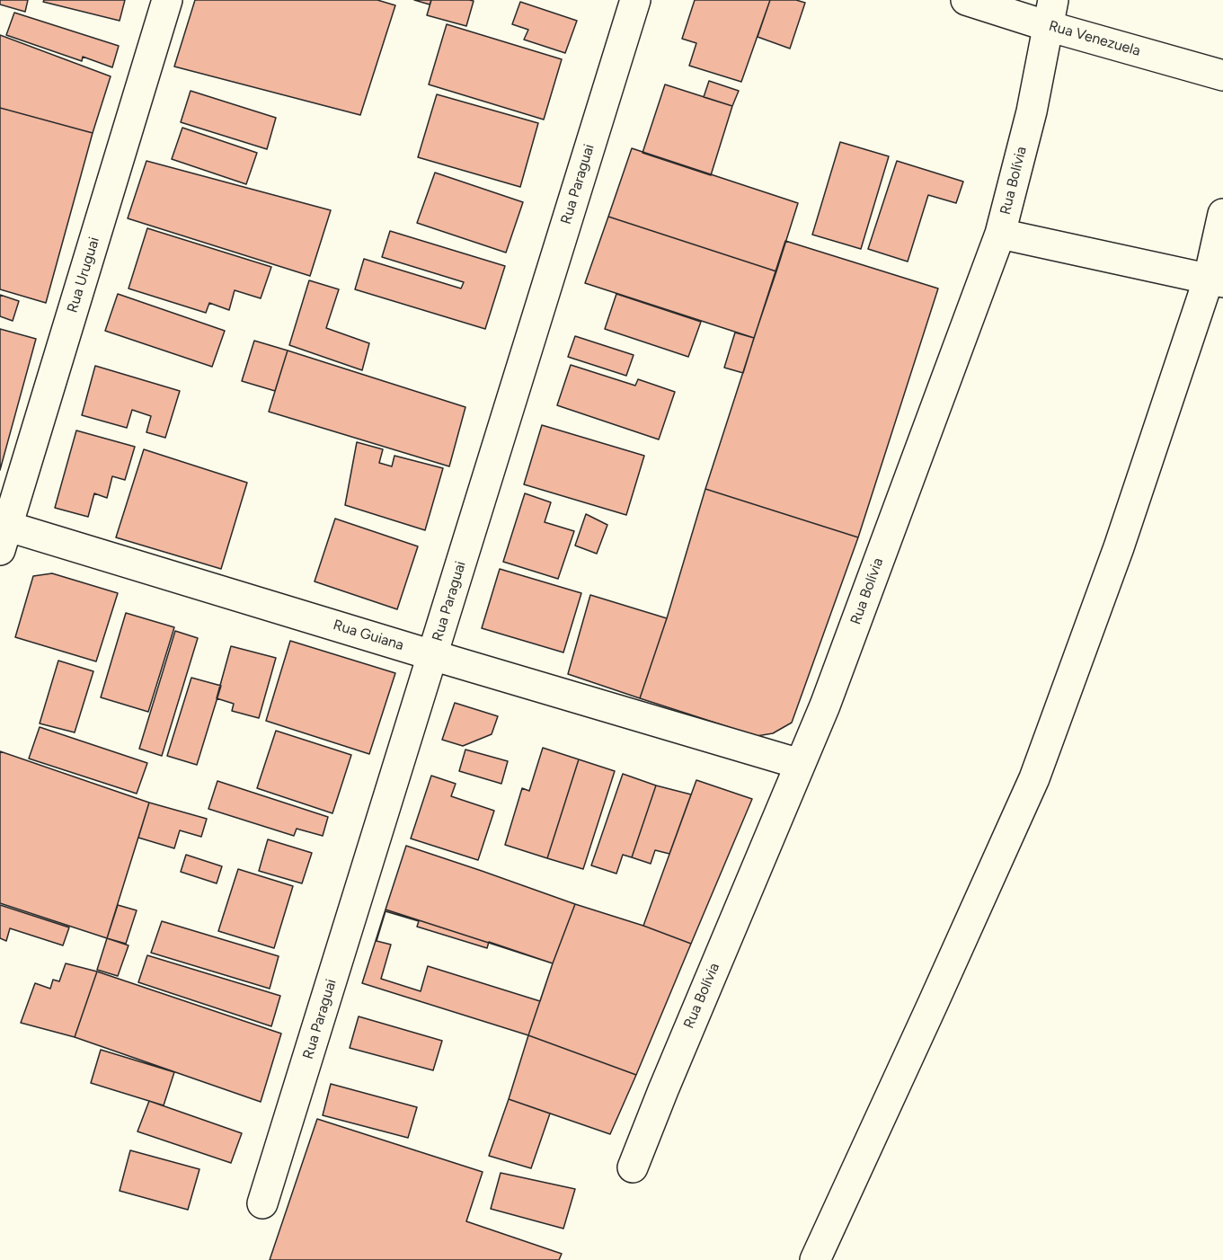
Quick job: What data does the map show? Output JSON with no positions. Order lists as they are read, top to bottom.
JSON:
{
  "streets": {
    "street": [
      "Rua Venezuela",
      "Rua Bolívia",
      "Rua Paraguai",
      "Rua Uruguai",
      "Rua Guiana"
    ]
  },
  "crossings": [
    ["Rua Venezuela", "Rua Bolívia"],
    ["Rua Bolívia", "Rua Guiana"],
    ["Rua Paraguai", "Rua Guiana"],
    ["Rua Uruguai", "Rua Guiana"]
  ]
}
